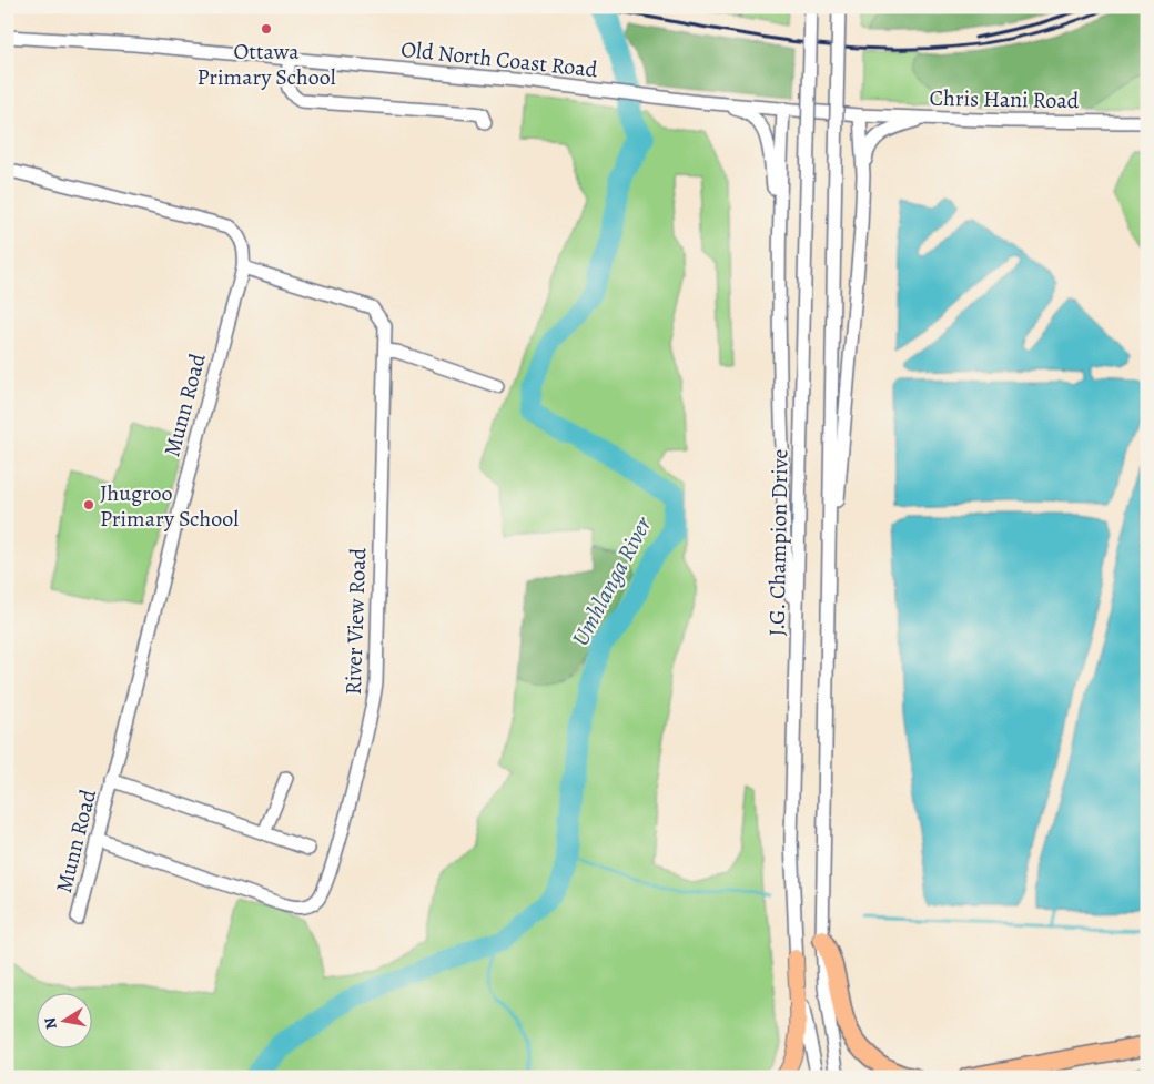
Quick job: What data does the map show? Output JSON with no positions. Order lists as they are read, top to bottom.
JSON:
{
  "streets": {
    "street": [
      "Old North Coast Road",
      "Chris Hani Road",
      "Munn Road",
      "J.G. Champion Drive",
      "River View Road"
    ]
  },
  "crossings": [
    ["Old North Coast Road", "Chris Hani Road"],
    ["Munn Road", "River View Road"]
  ],
  "water": ["Umhlanga River"],
  "places": ["Ottawa Primary School", "Jhugroo Primary School"],
  "north": "left"
}
